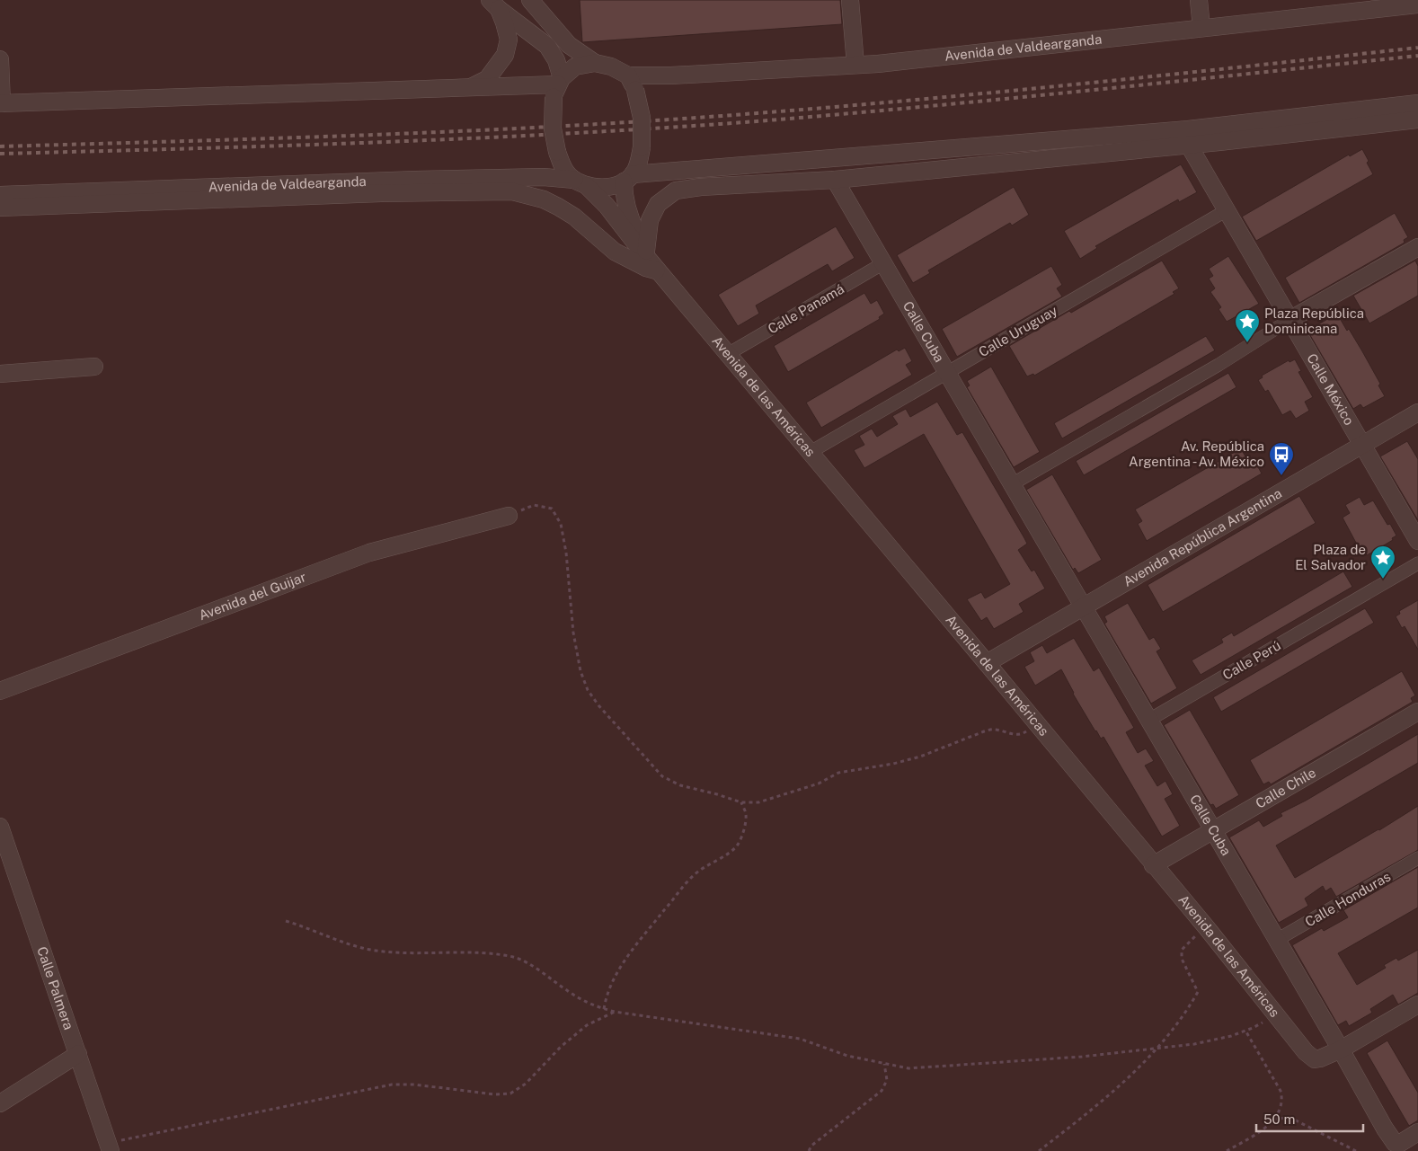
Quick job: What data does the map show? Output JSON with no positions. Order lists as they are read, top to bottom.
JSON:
{
  "streets": {
    "street": [
      "Avenida de Valdearganda",
      "Calle Panamá",
      "Calle Uruguay",
      "Calle Cuba",
      "Calle México",
      "Avenida de las Américas",
      "Avenida República Argentina",
      "Avenida del Guijar",
      "Calle Perú",
      "Calle Chile",
      "Calle Honduras",
      "Calle Palmera"
    ]
  },
  "crossings": [
    ["Avenida de Valdearganda", "Avenida de las Américas"],
    ["Calle Panamá", "Calle Cuba"],
    ["Calle Panamá", "Avenida de las Américas"],
    ["Calle Uruguay", "Calle Cuba"],
    ["Calle Uruguay", "Calle México"],
    ["Calle Uruguay", "Avenida de las Américas"],
    ["Calle Cuba", "Avenida de las Américas"],
    ["Calle Cuba", "Avenida República Argentina"],
    ["Calle Cuba", "Calle Perú"],
    ["Calle Cuba", "Calle Chile"],
    ["Calle Cuba", "Calle Honduras"],
    ["Calle México", "Avenida República Argentina"],
    ["Avenida de las Américas", "Avenida República Argentina"],
    ["Avenida de las Américas", "Calle Chile"]
  ],
  "places": {
    "place": ["Plaza República Dominicana", "Plaza de El Salvador"],
    "bus stop": ["Av. República Argentina - Av. México"]
  },
  "scale_bar": "50 m"
}
